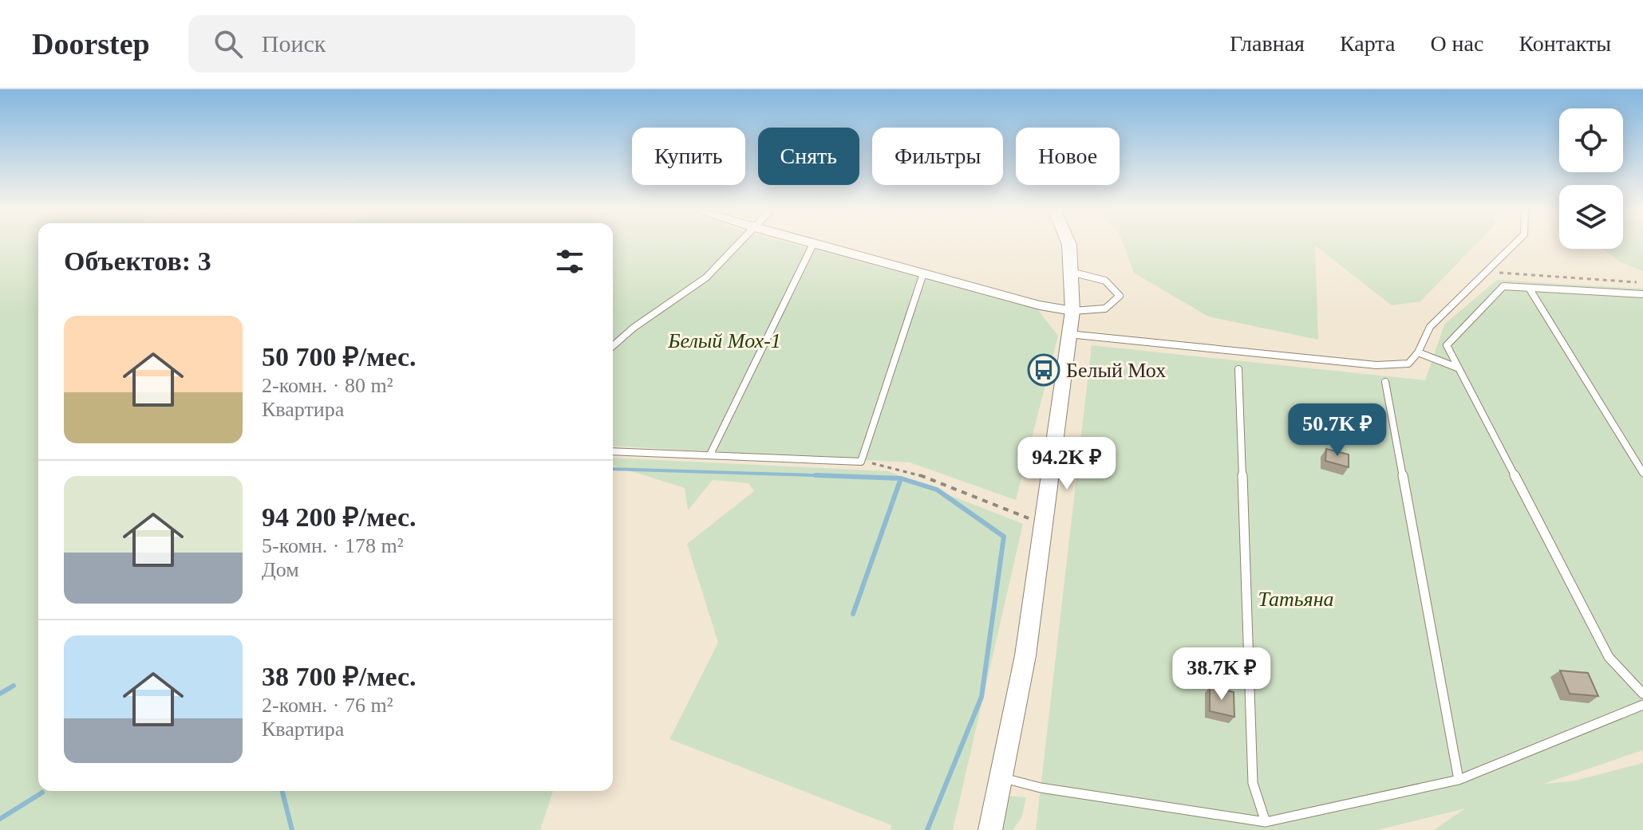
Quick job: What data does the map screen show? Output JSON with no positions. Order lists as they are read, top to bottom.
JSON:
{
  "parks": ["Белый Мох-1", "Татьяна"],
  "places": {
    "bus stop": ["Белый Мох"]
  },
  "page": {
    "header": "Doorstep",
    "search": "Поиск",
    "nav": [
      "Главная",
      "Карта",
      "О нас",
      "Контакты"
    ],
    "chip": [
      "Купить",
      "Снять",
      "Фильтры",
      "Новое"
    ],
    "heading": "Объектов: 3",
    "list": [
      {
        "name": "50 700 ₽/мес.",
        "note": "2-комн. · 80 m² · Квартира"
      },
      {
        "name": "94 200 ₽/мес.",
        "note": "5-комн. · 178 m² · Дом"
      },
      {
        "name": "38 700 ₽/мес.",
        "note": "2-комн. · 76 m² · Квартира"
      }
    ],
    "price": ["50.7K ₽", "94.2K ₽", "38.7K ₽"]
  }
}
